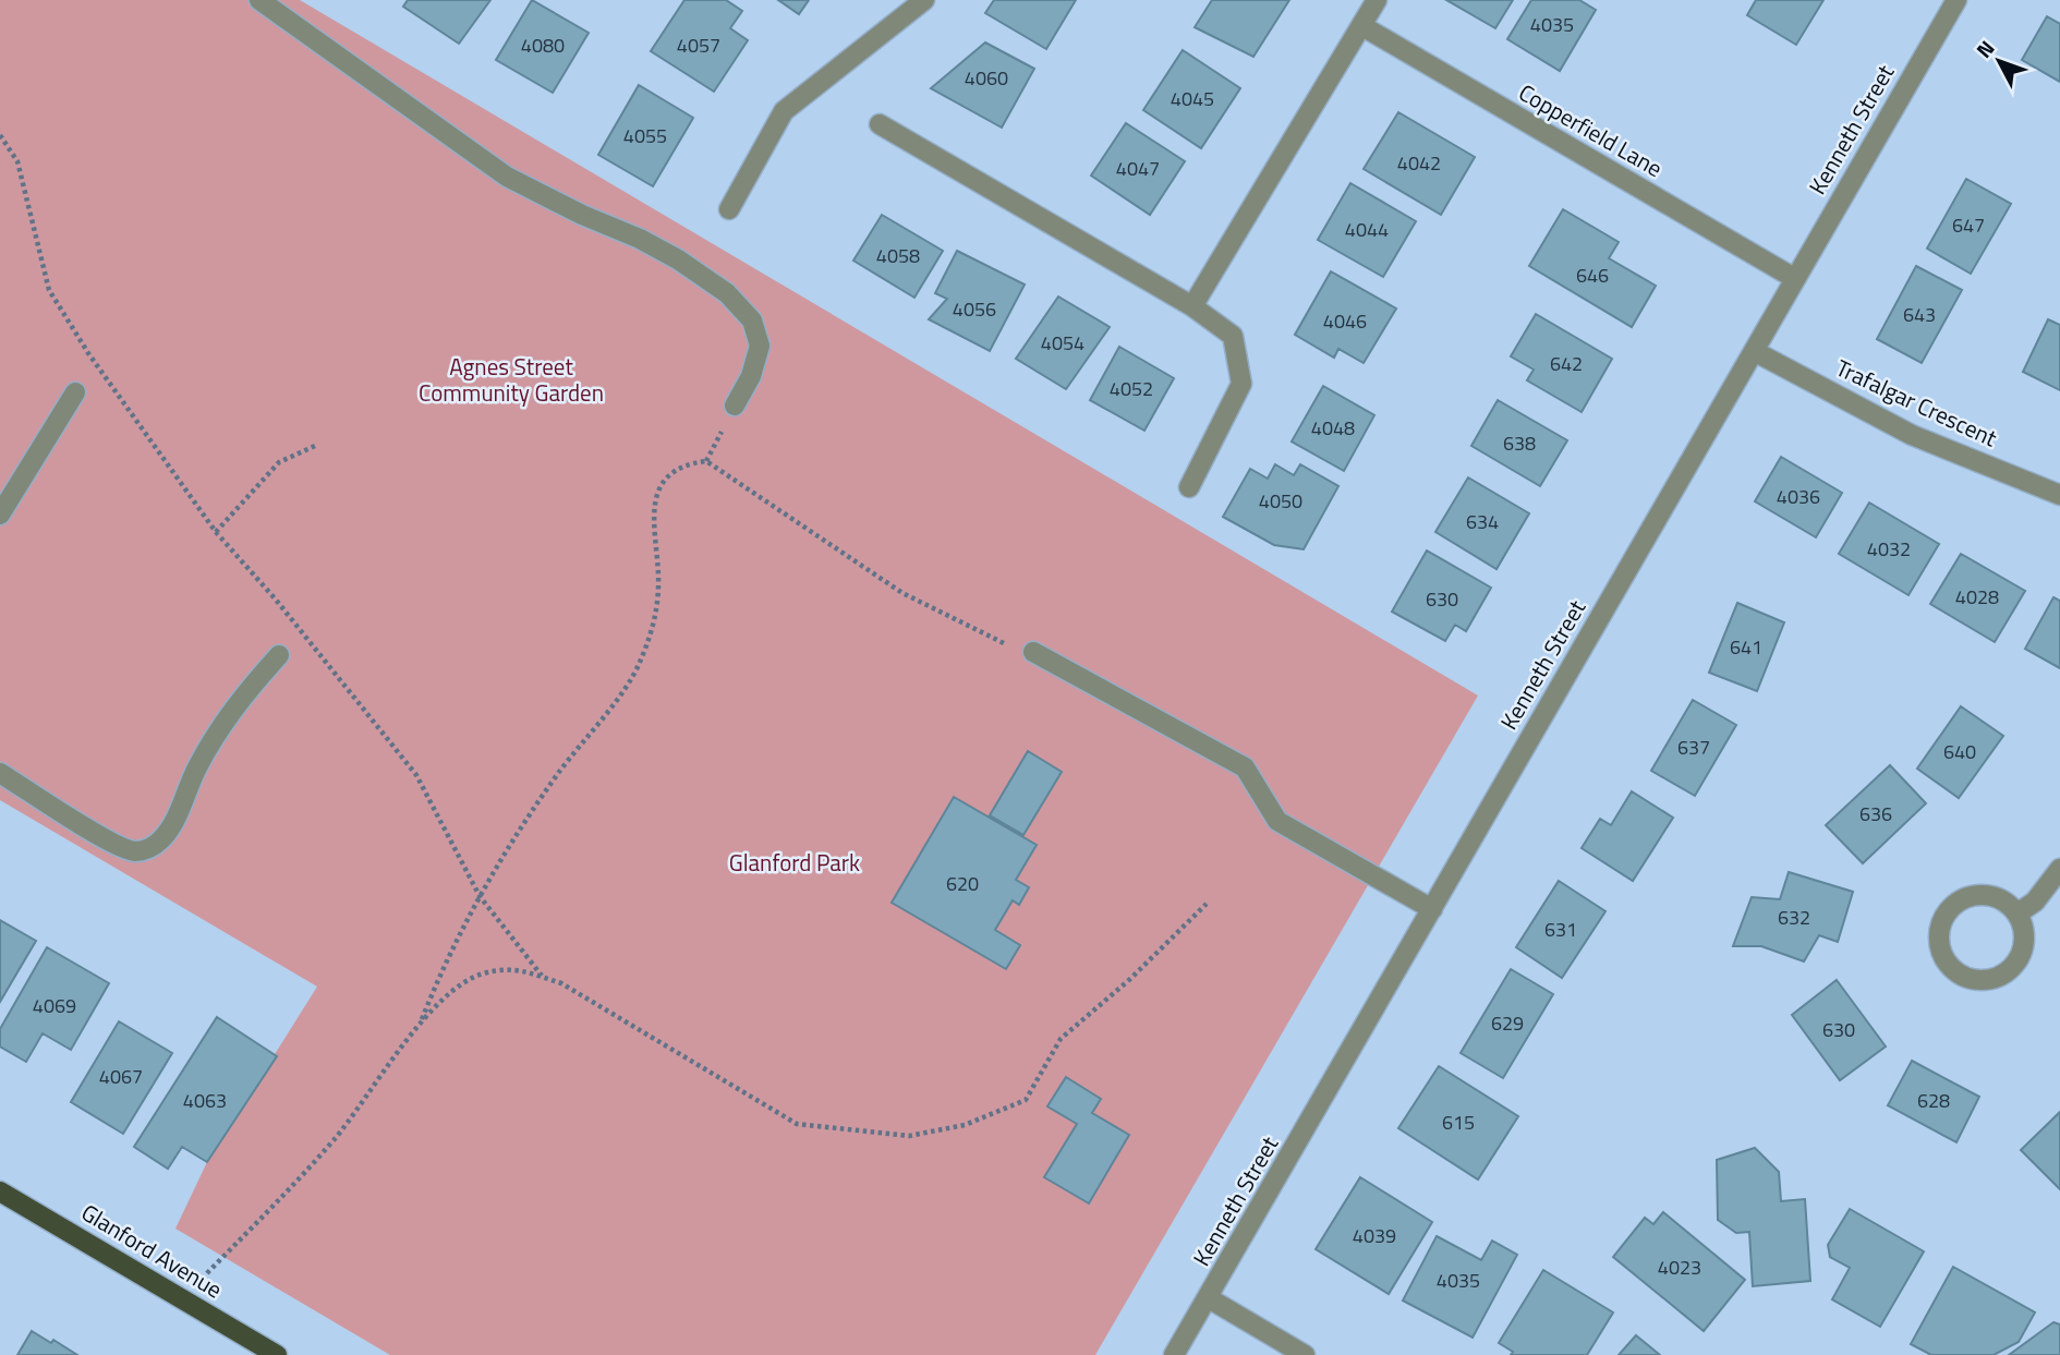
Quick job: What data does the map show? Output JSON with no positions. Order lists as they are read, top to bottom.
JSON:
{
  "streets": {
    "main road": ["Glanford Avenue"],
    "street": ["Kenneth Street", "Copperfield Lane", "Trafalgar Crescent"]
  },
  "crossings": [
    ["Kenneth Street", "Copperfield Lane"],
    ["Kenneth Street", "Trafalgar Crescent"]
  ],
  "parks": ["Agnes Street Community Garden", "Glanford Park"],
  "house_numbers": [
    "4035",
    "4080",
    "4057",
    "4060",
    "4045",
    "4055",
    "4042",
    "4047",
    "647",
    "4044",
    "4058",
    "646",
    "4056",
    "643",
    "4046",
    "4054",
    "642",
    "4052",
    "4048",
    "638",
    "4036",
    "4050",
    "634",
    "4032",
    "4028",
    "630",
    "641",
    "637",
    "640",
    "636",
    "620",
    "632",
    "631",
    "4069",
    "629",
    "630",
    "4067",
    "4063",
    "628",
    "615",
    "4039",
    "4023",
    "4035"
  ],
  "north": "top left"
}
